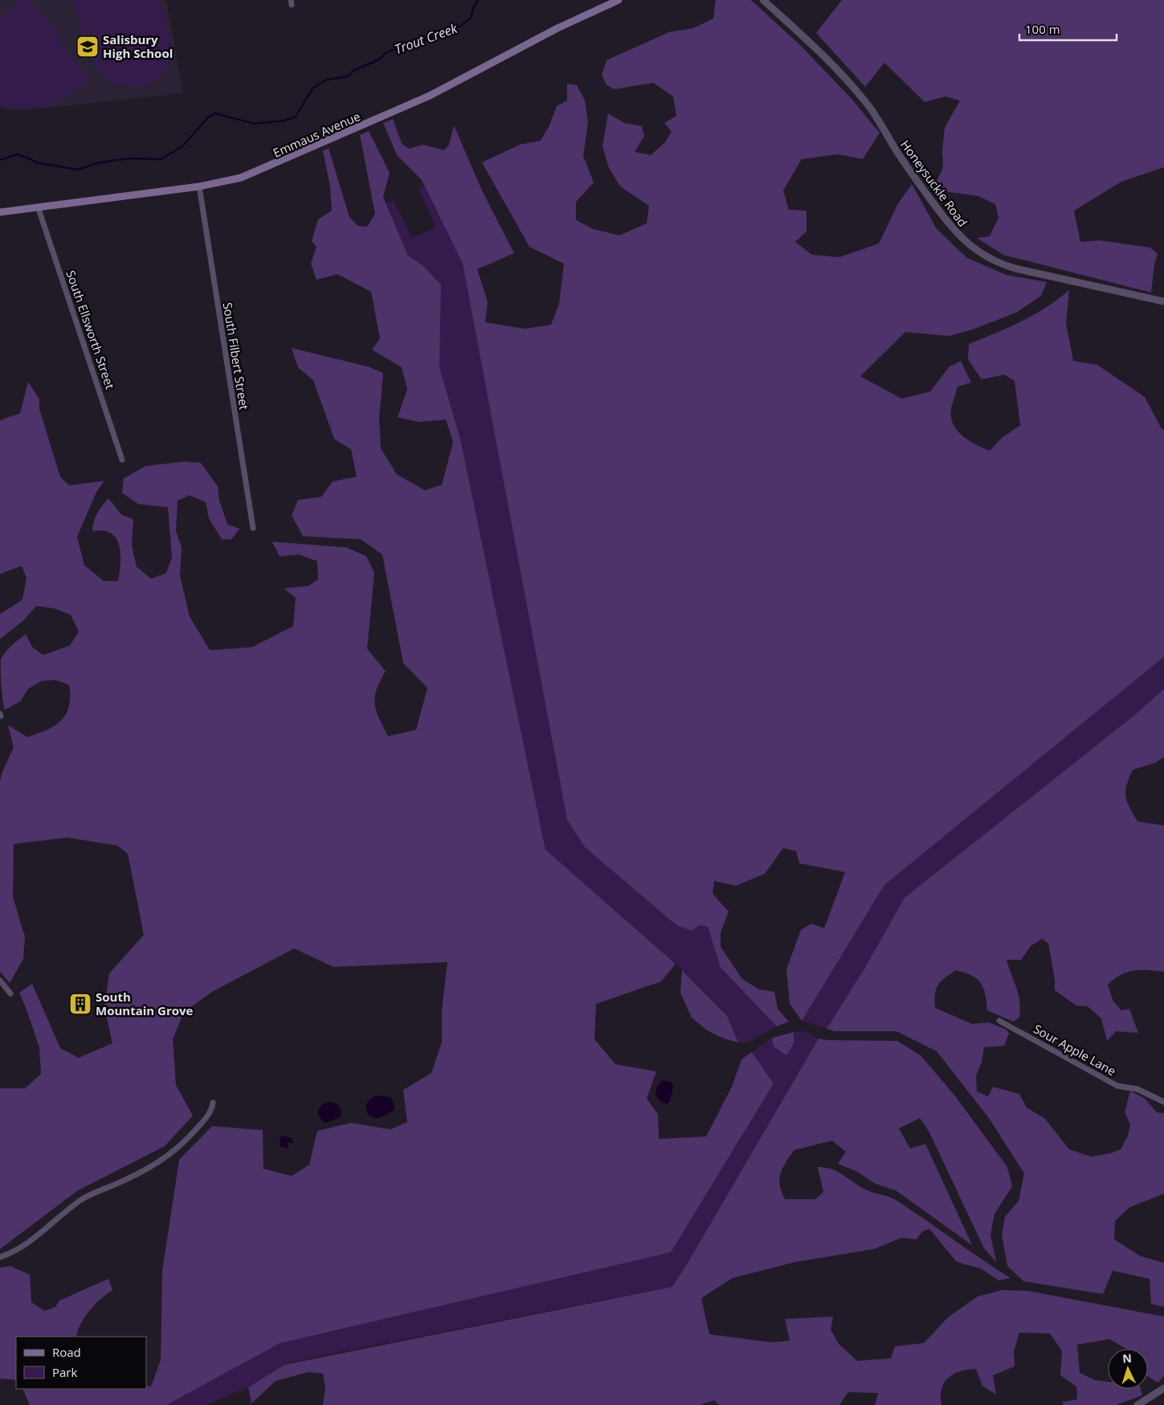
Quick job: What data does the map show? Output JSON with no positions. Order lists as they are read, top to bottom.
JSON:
{
  "streets": {
    "main road": ["Emmaus Avenue"],
    "street": [
      "Honeysuckle Road",
      "South Ellsworth Street",
      "South Filbert Street",
      "Sour Apple Lane"
    ]
  },
  "crossings": [
    ["Emmaus Avenue", "South Ellsworth Street"],
    ["Emmaus Avenue", "South Filbert Street"]
  ],
  "water": ["Trout Creek"],
  "places": {
    "school or university": ["Salisbury High School"],
    "building": ["South Mountain Grove"]
  },
  "legend": ["Road", "Park"],
  "scale_bar": "100 m",
  "north": "top"
}
